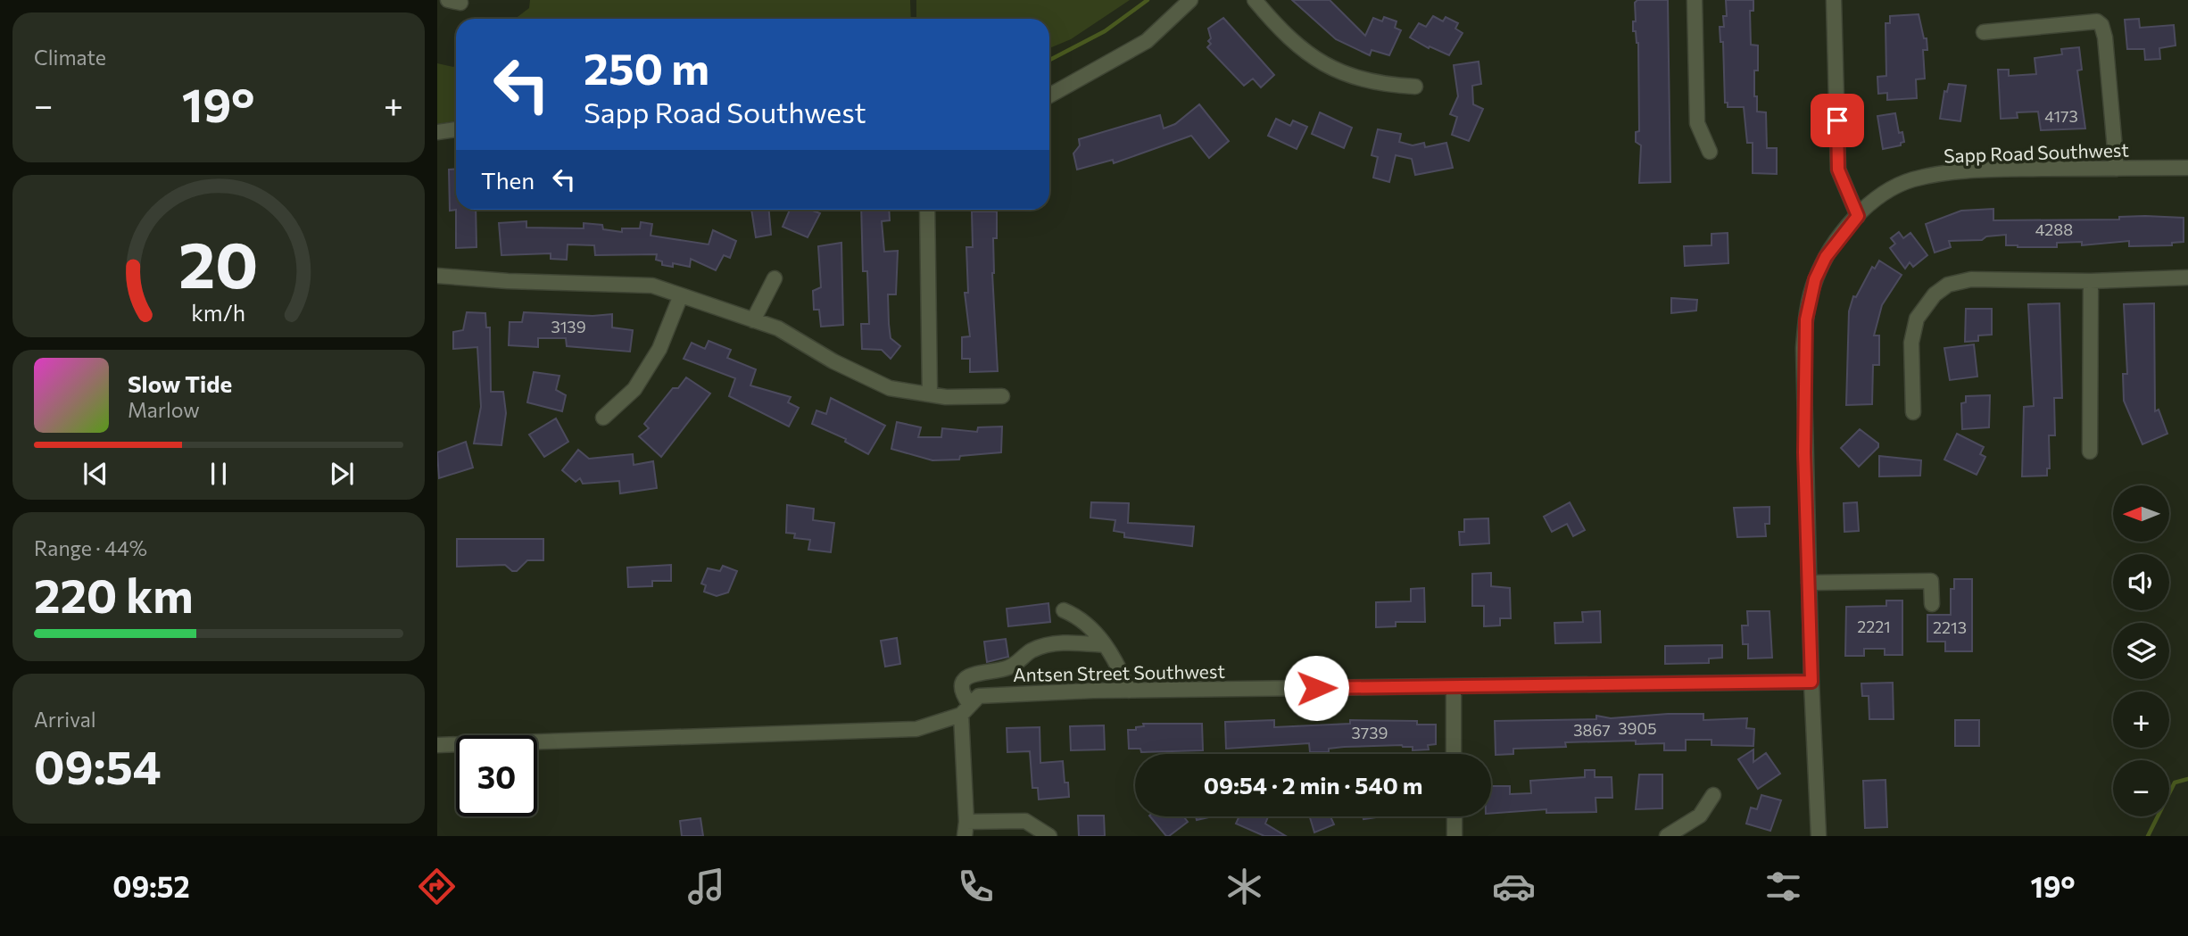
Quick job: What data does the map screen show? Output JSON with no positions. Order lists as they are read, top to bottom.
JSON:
{
  "streets": {
    "street": ["Sapp Road Southwest", "Antsen Street Southwest"]
  },
  "crossings": [
    ["Sapp Road Southwest", "Antsen Street Southwest"]
  ],
  "house_numbers": [
    "4173",
    "4288",
    "3139",
    "2221",
    "2213",
    "3905",
    "3867",
    "3739"
  ],
  "north": "left",
  "page": {
    "tile": [
      "Climate",
      ["Range · 44%", "220 km"],
      ["Arrival", "09:54"]
    ],
    "turn": ["250 m", "Sapp Road Southwest"],
    "heat": ["−", "19°", "+"],
    "then": "Then",
    "song": ["Slow Tide", "Marlow"],
    "map_buttons": ["+", "−"],
    "limit": "30",
    "trip": "09:54 · 2 min · 540 m",
    "tabs": ["09:52", "19°"],
    "gauge": ["20", "km/h"]
  }
}
